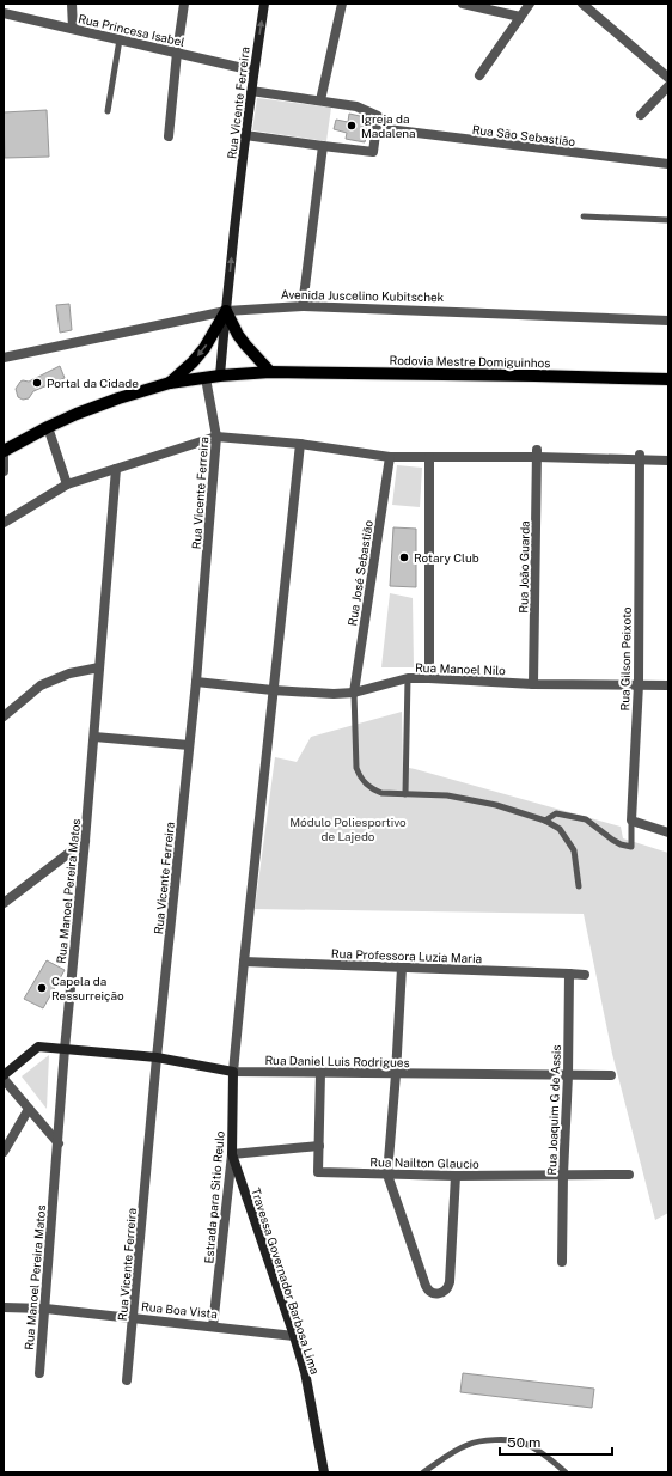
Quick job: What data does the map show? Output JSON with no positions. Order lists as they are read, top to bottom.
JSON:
{
  "streets": {
    "main road": ["Rodovia Mestre Domiguinhos"],
    "street": [
      "Rua Princesa Isabel",
      "Rua Vicente Ferreira",
      "Rua São Sebastião",
      "Avenida Juscelino Kubitschek",
      "Rua João Guarda",
      "Rua José Sebastião",
      "Rua Gilson Peixoto",
      "Rua Manoel Nilo",
      "Rua Manoel Pereira Matos",
      "Rua Professora Luzia Maria",
      "Rua Daniel Luis Rodrigues",
      "Rua Joaquim G de Assis",
      "Rua Nailton Glaucio",
      "Estrada para Sitio Reulo",
      "Travessa Governador Barbosa Lima",
      "Rua Boa Vista"
    ]
  },
  "crossings": [
    ["Rua Princesa Isabel", "Rua Vicente Ferreira"],
    ["Rua Vicente Ferreira", "Avenida Juscelino Kubitschek"],
    ["Rua Vicente Ferreira", "Rua Manoel Nilo"],
    ["Rua Vicente Ferreira", "Rua Daniel Luis Rodrigues"],
    ["Rua Vicente Ferreira", "Rua Boa Vista"],
    ["Rua João Guarda", "Rua Manoel Nilo"],
    ["Rua José Sebastião", "Rua Manoel Nilo"],
    ["Rua Gilson Peixoto", "Rua Manoel Nilo"],
    ["Rua Manoel Pereira Matos", "Rua Daniel Luis Rodrigues"],
    ["Rua Manoel Pereira Matos", "Rua Boa Vista"],
    ["Rua Professora Luzia Maria", "Rua Joaquim G de Assis"],
    ["Rua Daniel Luis Rodrigues", "Rua Joaquim G de Assis"],
    ["Rua Daniel Luis Rodrigues", "Rua Nailton Glaucio"],
    ["Rua Daniel Luis Rodrigues", "Estrada para Sitio Reulo"],
    ["Rua Joaquim G de Assis", "Rua Nailton Glaucio"],
    ["Estrada para Sitio Reulo", "Travessa Governador Barbosa Lima"],
    ["Estrada para Sitio Reulo", "Rua Boa Vista"],
    ["Travessa Governador Barbosa Lima", "Rua Boa Vista"]
  ],
  "parks": ["Módulo Poliesportivo de Lajedo"],
  "places": [
    "Igreja da Madalena",
    "Portal da Cidade",
    "Rotary Club",
    "Capela da Ressurreição"
  ],
  "scale_bar": "50 m"
}
